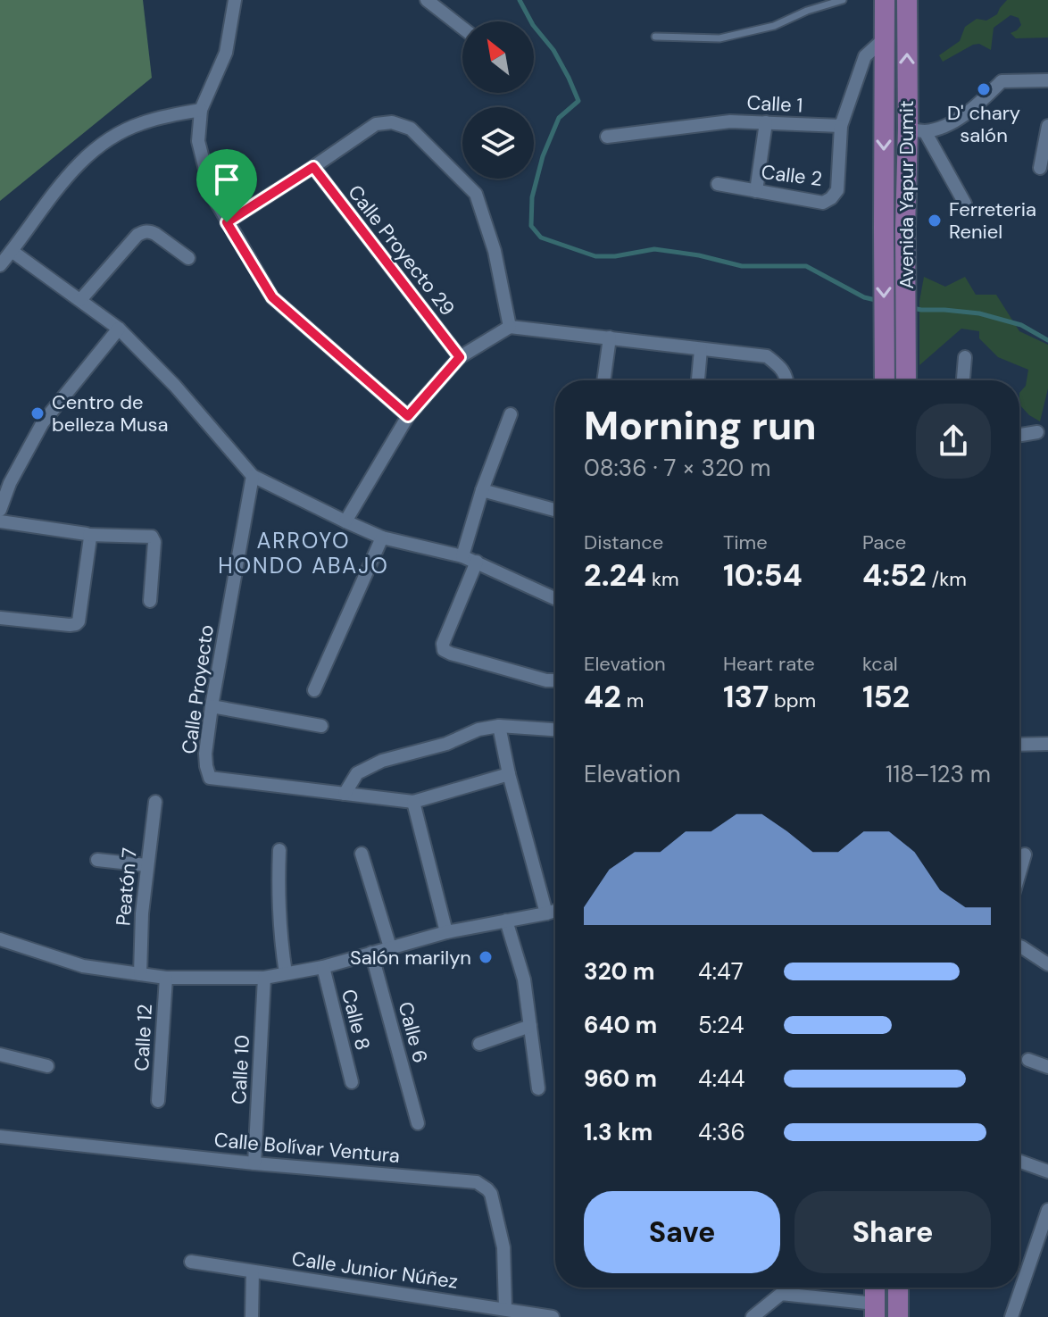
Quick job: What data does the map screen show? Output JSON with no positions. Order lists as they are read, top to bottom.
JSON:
{
  "streets": {
    "main road": ["Avenida Yapur Dumit"],
    "street": [
      "Calle 1",
      "Calle 2",
      "Calle Proyecto 29",
      "Calle Proyecto",
      "Peatón 7",
      "Calle 8",
      "Calle 6",
      "Calle 12",
      "Calle 10",
      "Calle Bolívar Ventura",
      "Calle Junior Núñez"
    ]
  },
  "crossings": [
    ["Calle 1", "Calle 2"],
    ["Calle 10", "Calle Bolívar Ventura"],
    ["Calle Bolívar Ventura", "Calle Junior Núñez"]
  ],
  "districts": ["ARROYO HONDO ABAJO"],
  "places": [
    "D' chary salón",
    "Ferreteria Reniel",
    "Centro de belleza Musa",
    "Salón marilyn"
  ],
  "north": "top left",
  "page": {
    "heading": ["Morning run", "08:36 · 7 × 320 m"],
    "stats": [
      ["Distance", "2.24 km"],
      ["Time", "10:54"],
      ["Pace", "4:52 /km"],
      ["Elevation", "42 m"],
      ["Heart rate", "137 bpm"],
      ["kcal", "152"]
    ],
    "chart": ["Elevation", "118–123 m"],
    "list": [
      {
        "name": "320 m",
        "note": "4:47"
      },
      {
        "name": "640 m",
        "note": "5:24"
      },
      {
        "name": "960 m",
        "note": "4:44"
      },
      {
        "name": "1.3 km",
        "note": "4:36"
      }
    ],
    "buttons": ["Save", "Share"]
  }
}
